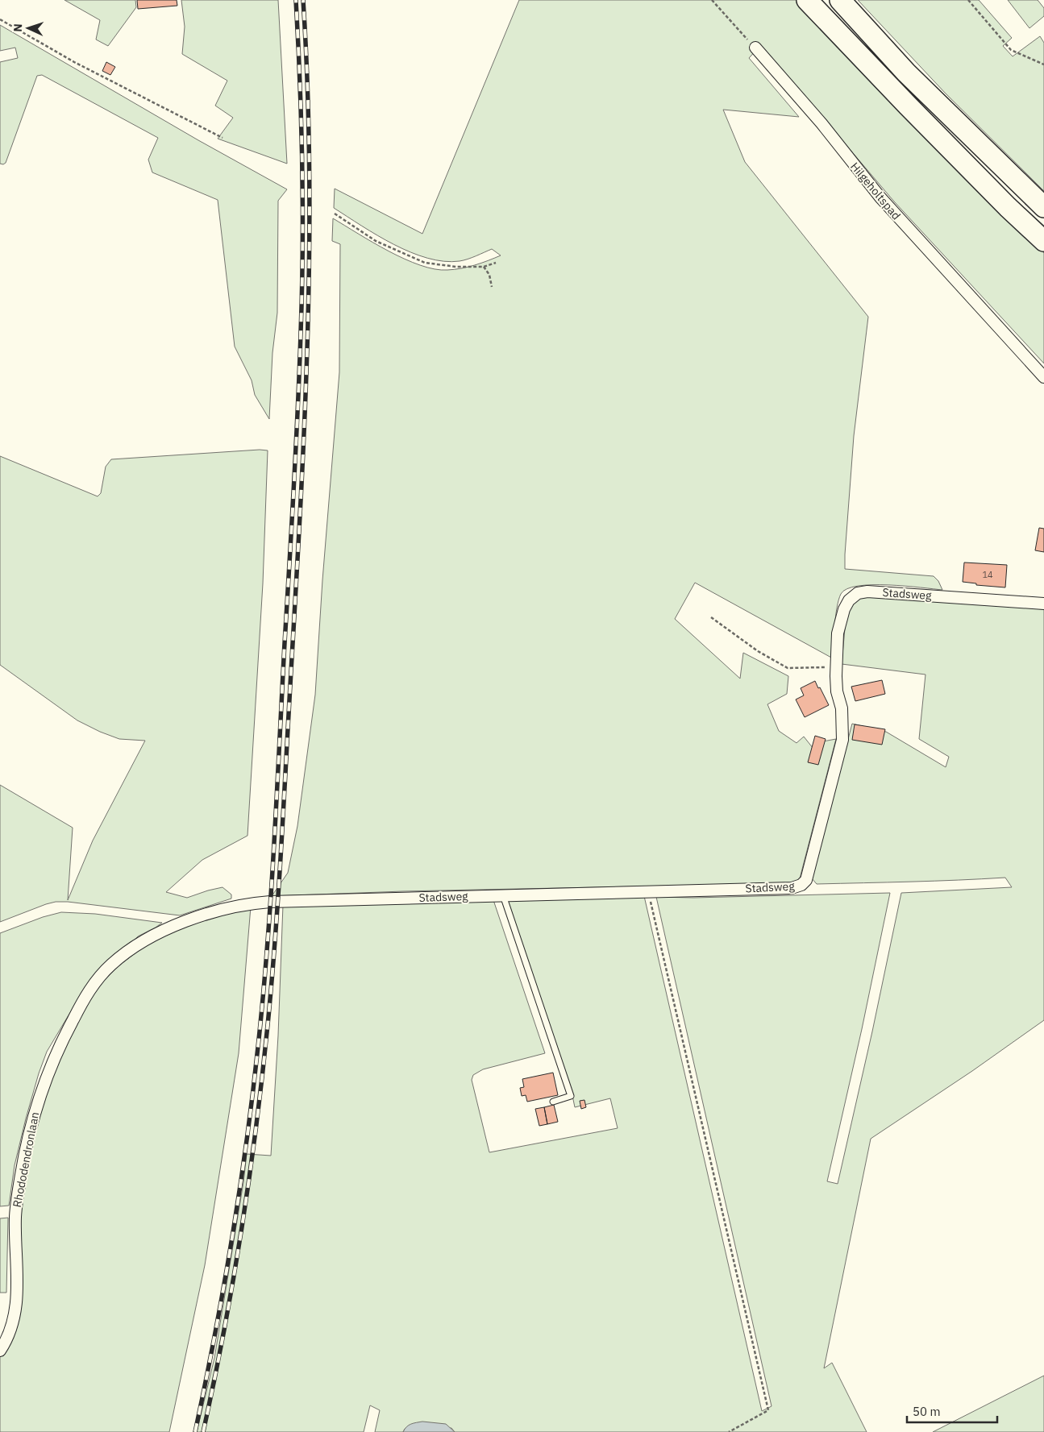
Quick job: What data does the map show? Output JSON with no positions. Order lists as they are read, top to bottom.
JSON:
{
  "streets": {
    "street": ["Hilgeholtspad", "Stadsweg", "Rhododendronlaan"]
  },
  "crossings": [
    ["Stadsweg", "Rhododendronlaan"]
  ],
  "house_numbers": ["14"],
  "scale_bar": "50 m",
  "north": "left"
}
